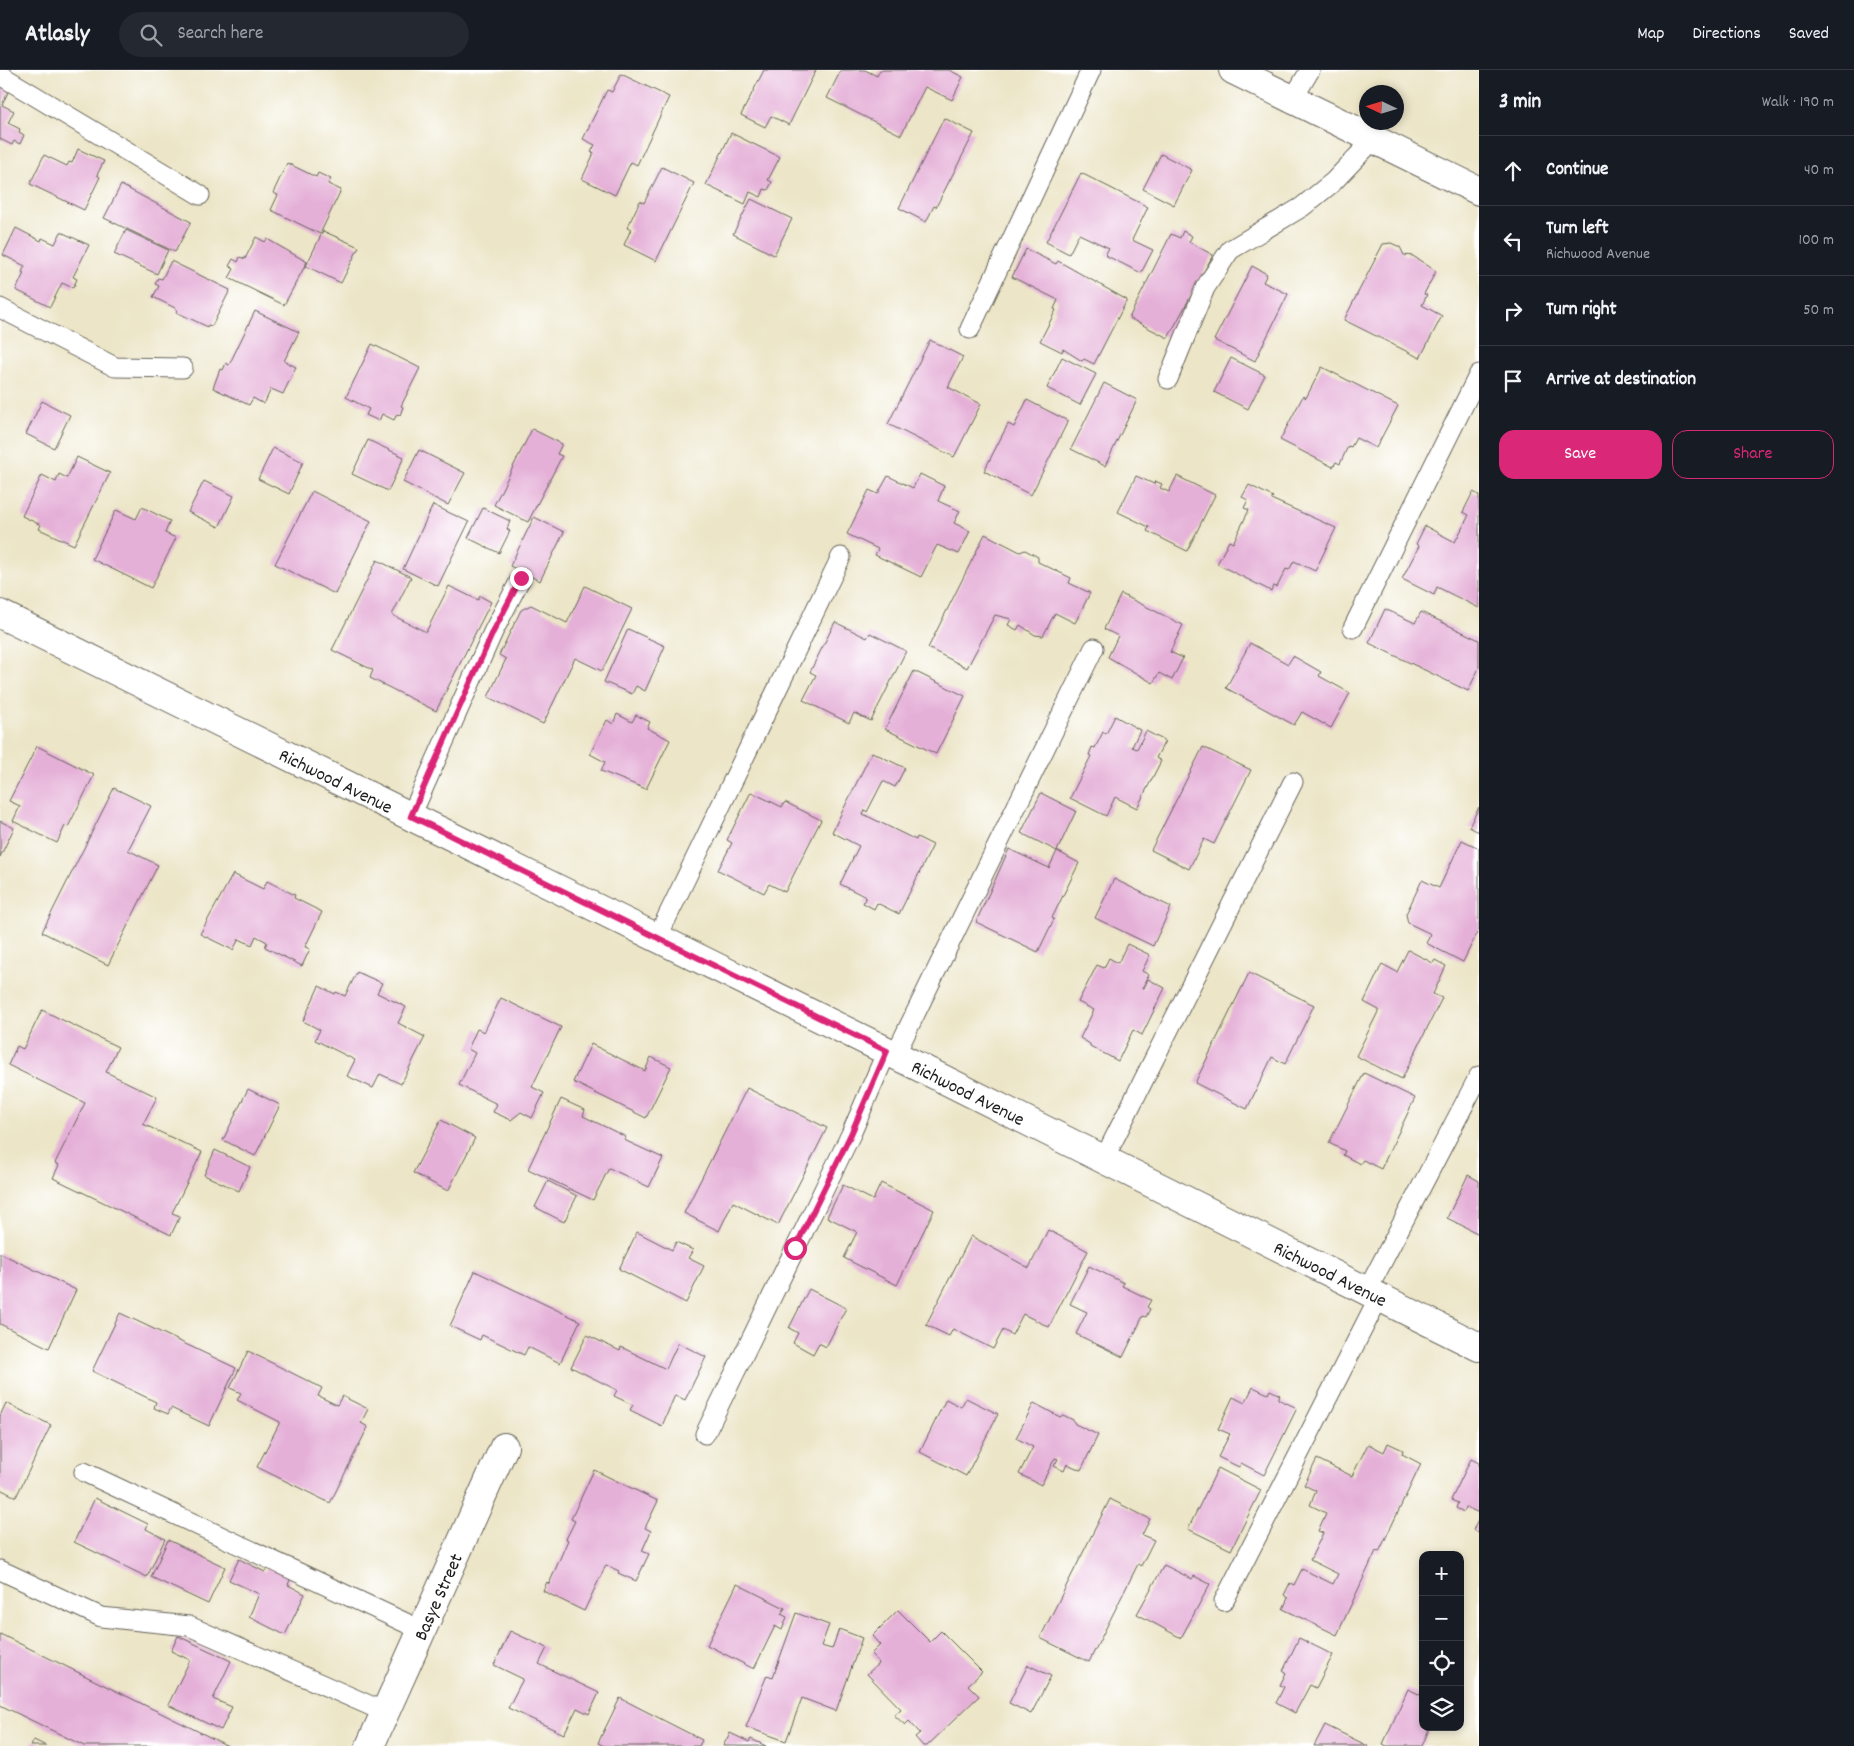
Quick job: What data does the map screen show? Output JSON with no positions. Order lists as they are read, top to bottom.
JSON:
{
  "streets": {
    "street": ["Richwood Avenue", "Basye Street"]
  },
  "north": "left",
  "page": {
    "header": "Atlasly",
    "search": "Search here",
    "nav": ["Map", "Directions", "Saved"],
    "heading": ["3 min", "Walk · 190 m"],
    "list": [
      ["Continue", "40 m"],
      ["Turn left", "Richwood Avenue", "100 m"],
      ["Turn right", "50 m"],
      "Arrive at destination"
    ],
    "buttons": ["Save", "Share"],
    "map_buttons": ["+", "−"]
  }
}
